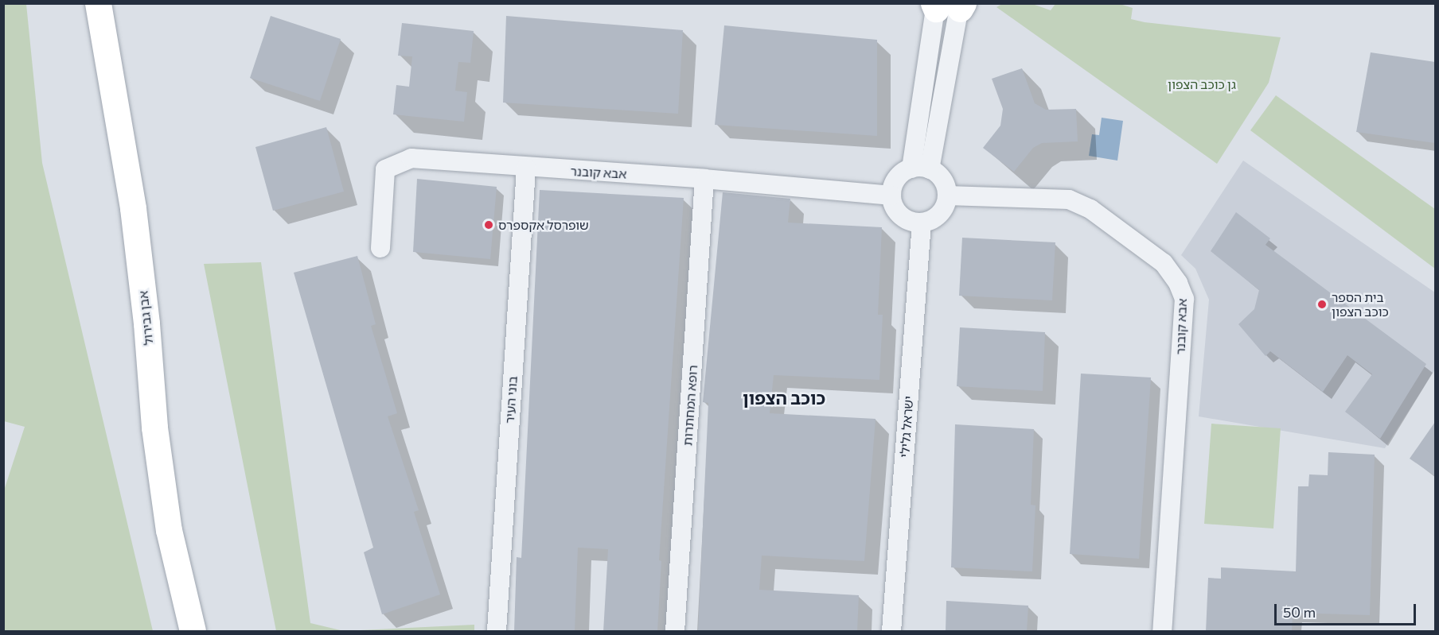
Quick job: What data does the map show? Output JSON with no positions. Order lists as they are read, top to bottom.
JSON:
{
  "streets": {
    "main road": ["אבן גבירול"],
    "street": [
      "אבא קובנר",
      "בוני העיר",
      "רופא המחתרות",
      "ישראל גלילי"
    ]
  },
  "crossings": [
    ["אבא קובנר", "בוני העיר"],
    ["אבא קובנר", "רופא המחתרות"],
    ["אבא קובנר", "ישראל גלילי"]
  ],
  "districts": ["כוכב הצפון"],
  "parks": ["גן כוכב הצפון"],
  "places": ["שופרסל אקספרס", "בית הספר כוכב הצפון"],
  "scale_bar": "50 m"
}
